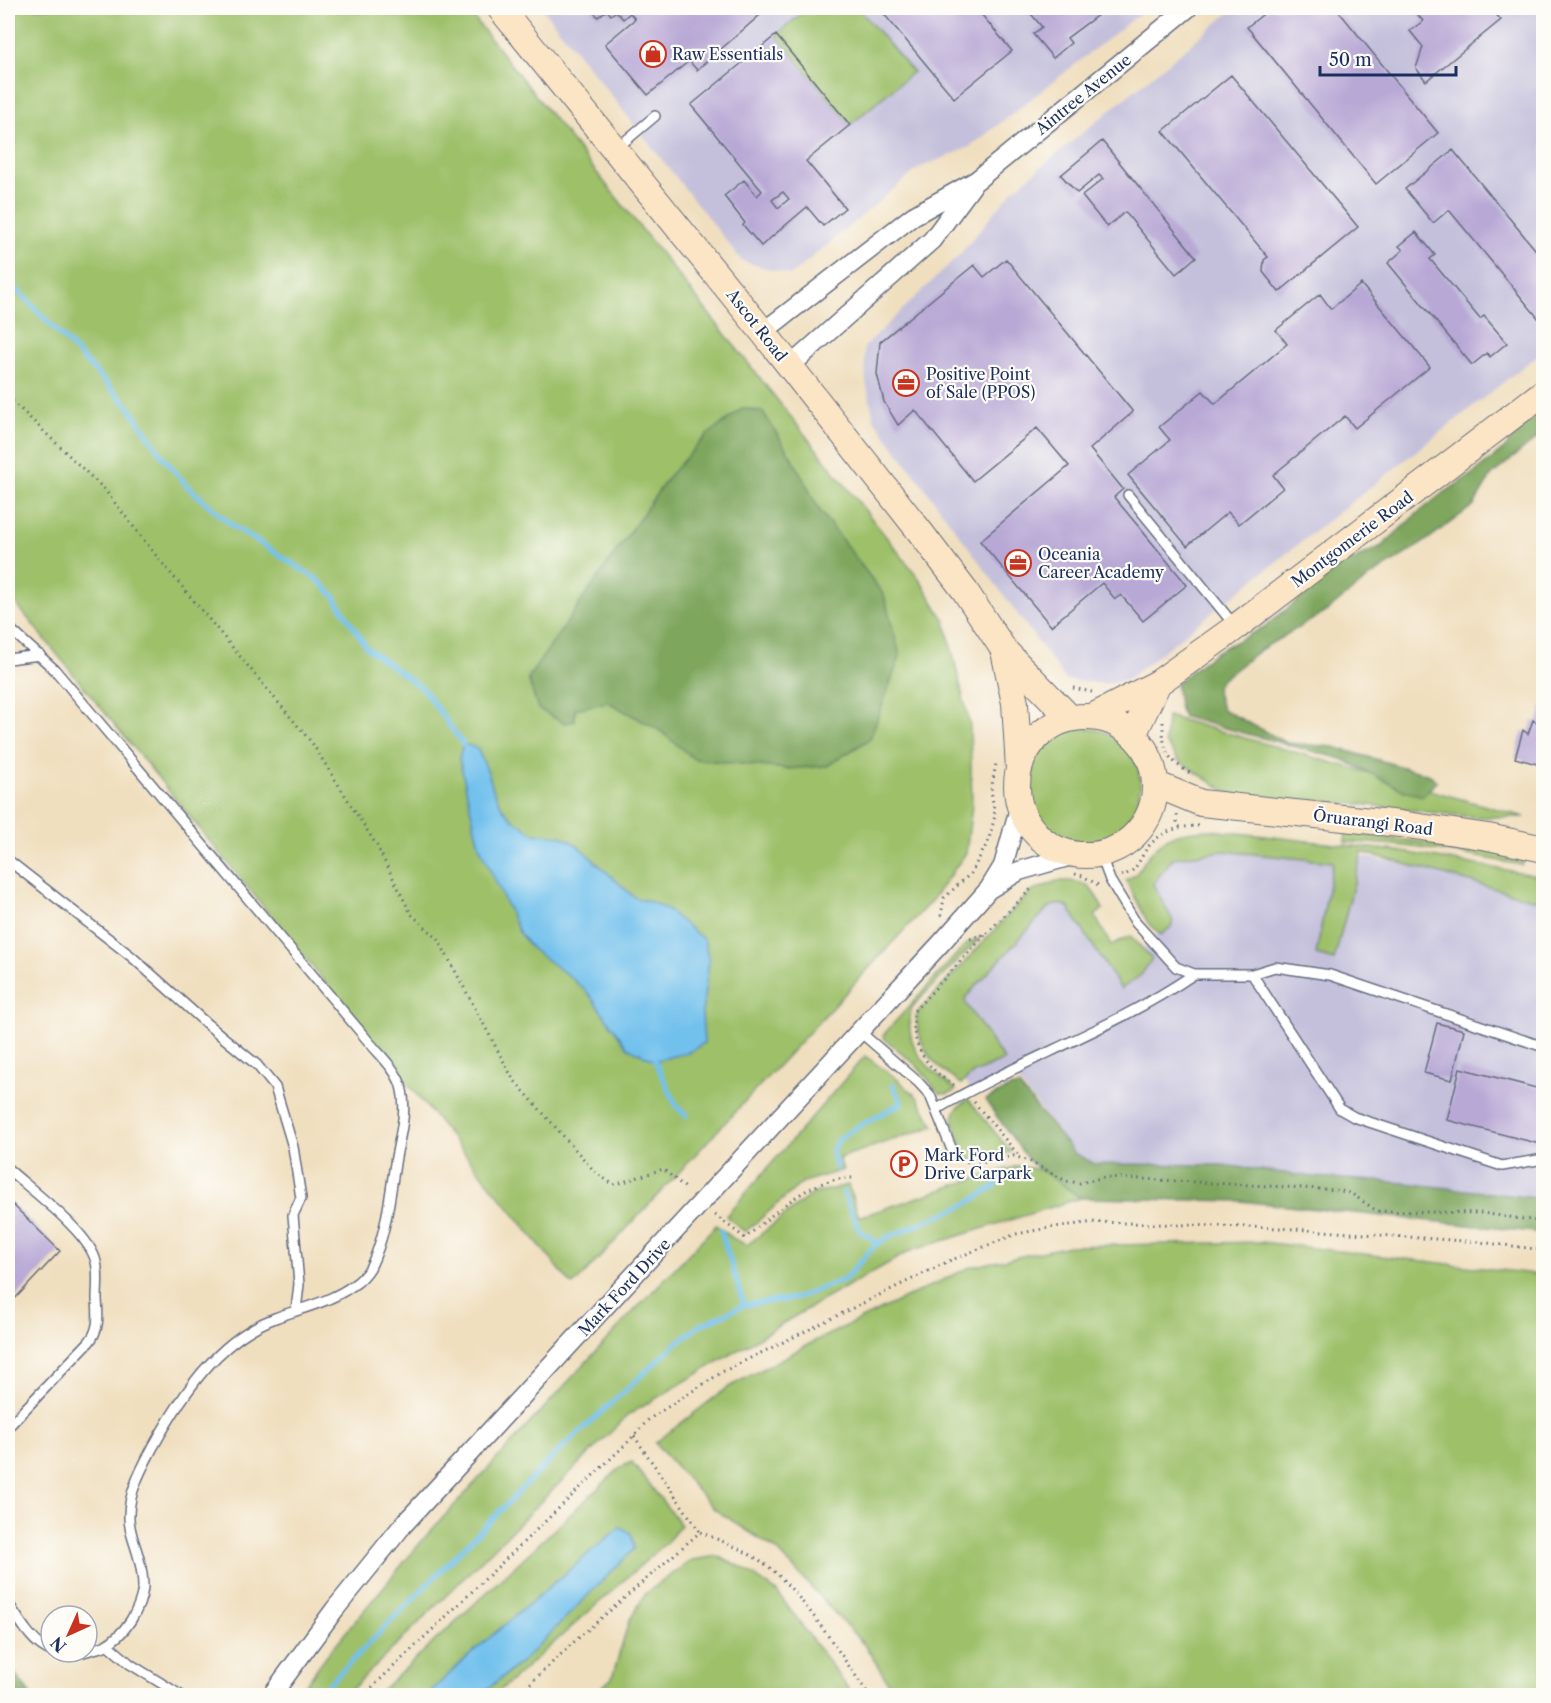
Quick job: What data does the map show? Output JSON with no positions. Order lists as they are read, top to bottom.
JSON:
{
  "streets": {
    "street": [
      "Aintree Avenue",
      "Ascot Road",
      "Montgomerie Road",
      "Ōruarangi Road",
      "Mark Ford Drive"
    ]
  },
  "crossings": [
    ["Aintree Avenue", "Ascot Road"],
    ["Ascot Road", "Montgomerie Road"],
    ["Ascot Road", "Ōruarangi Road"],
    ["Ascot Road", "Mark Ford Drive"],
    ["Montgomerie Road", "Ōruarangi Road"],
    ["Montgomerie Road", "Mark Ford Drive"],
    ["Ōruarangi Road", "Mark Ford Drive"]
  ],
  "places": {
    "shop": ["Raw Essentials"],
    "office": ["Positive Point of Sale (PPOS)", "Oceania Career Academy"],
    "parking": ["Mark Ford Drive Carpark"]
  },
  "scale_bar": "50 m",
  "north": "bottom left"
}
